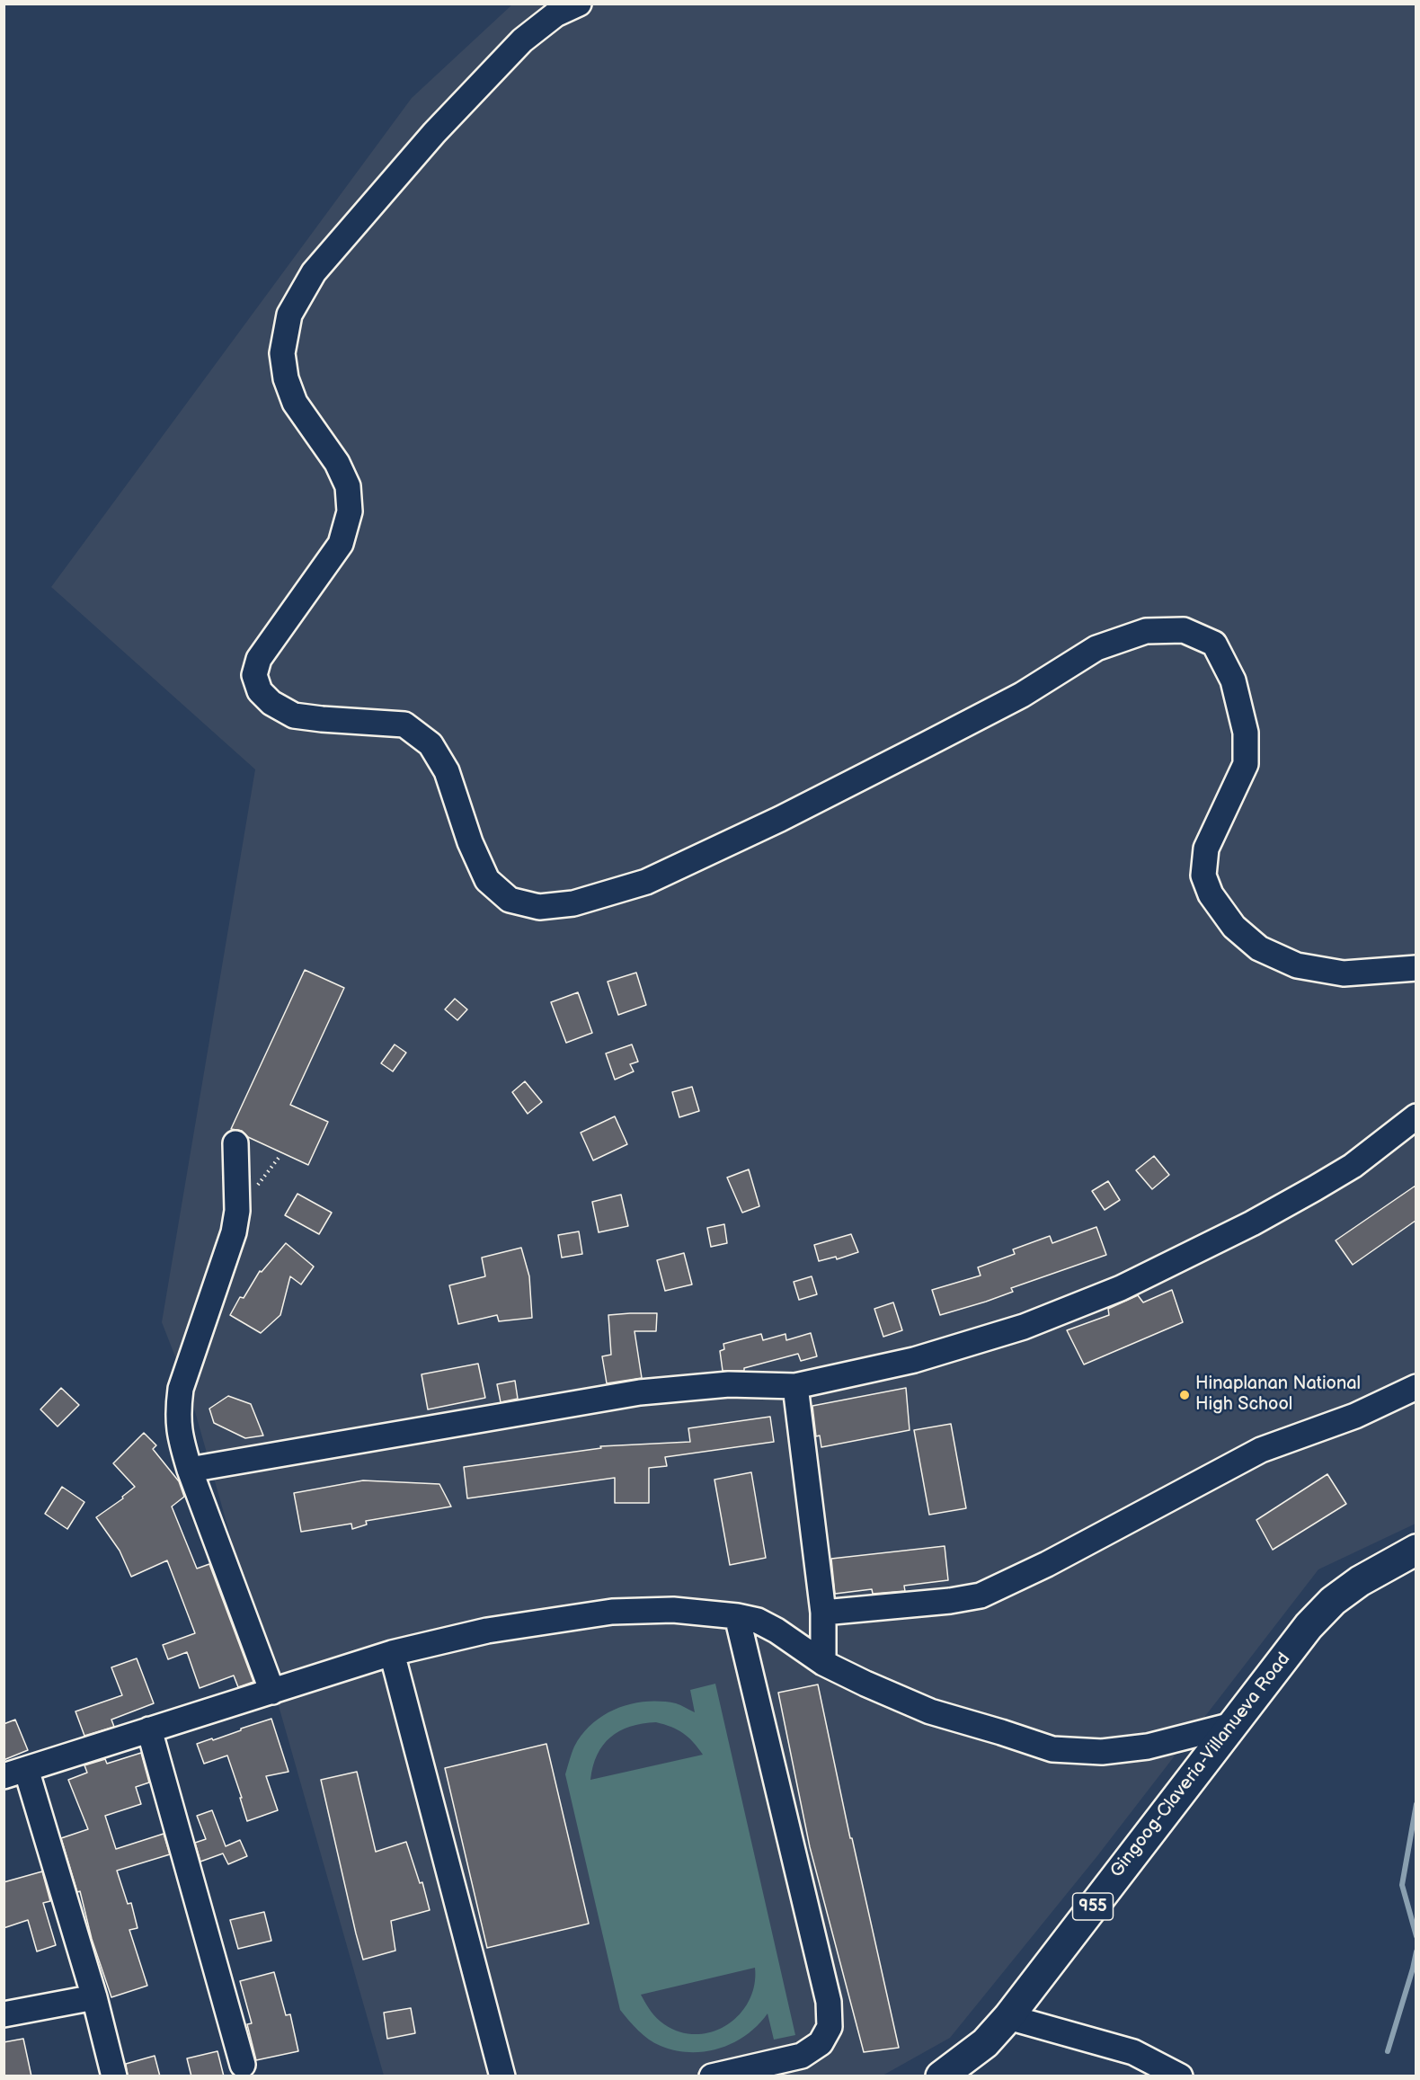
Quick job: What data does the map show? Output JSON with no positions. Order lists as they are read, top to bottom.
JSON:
{
  "streets": {
    "main road": ["Gingoog-Claveria-Villanueva Road", "955"]
  },
  "places": ["Hinaplanan National High School"]
}
